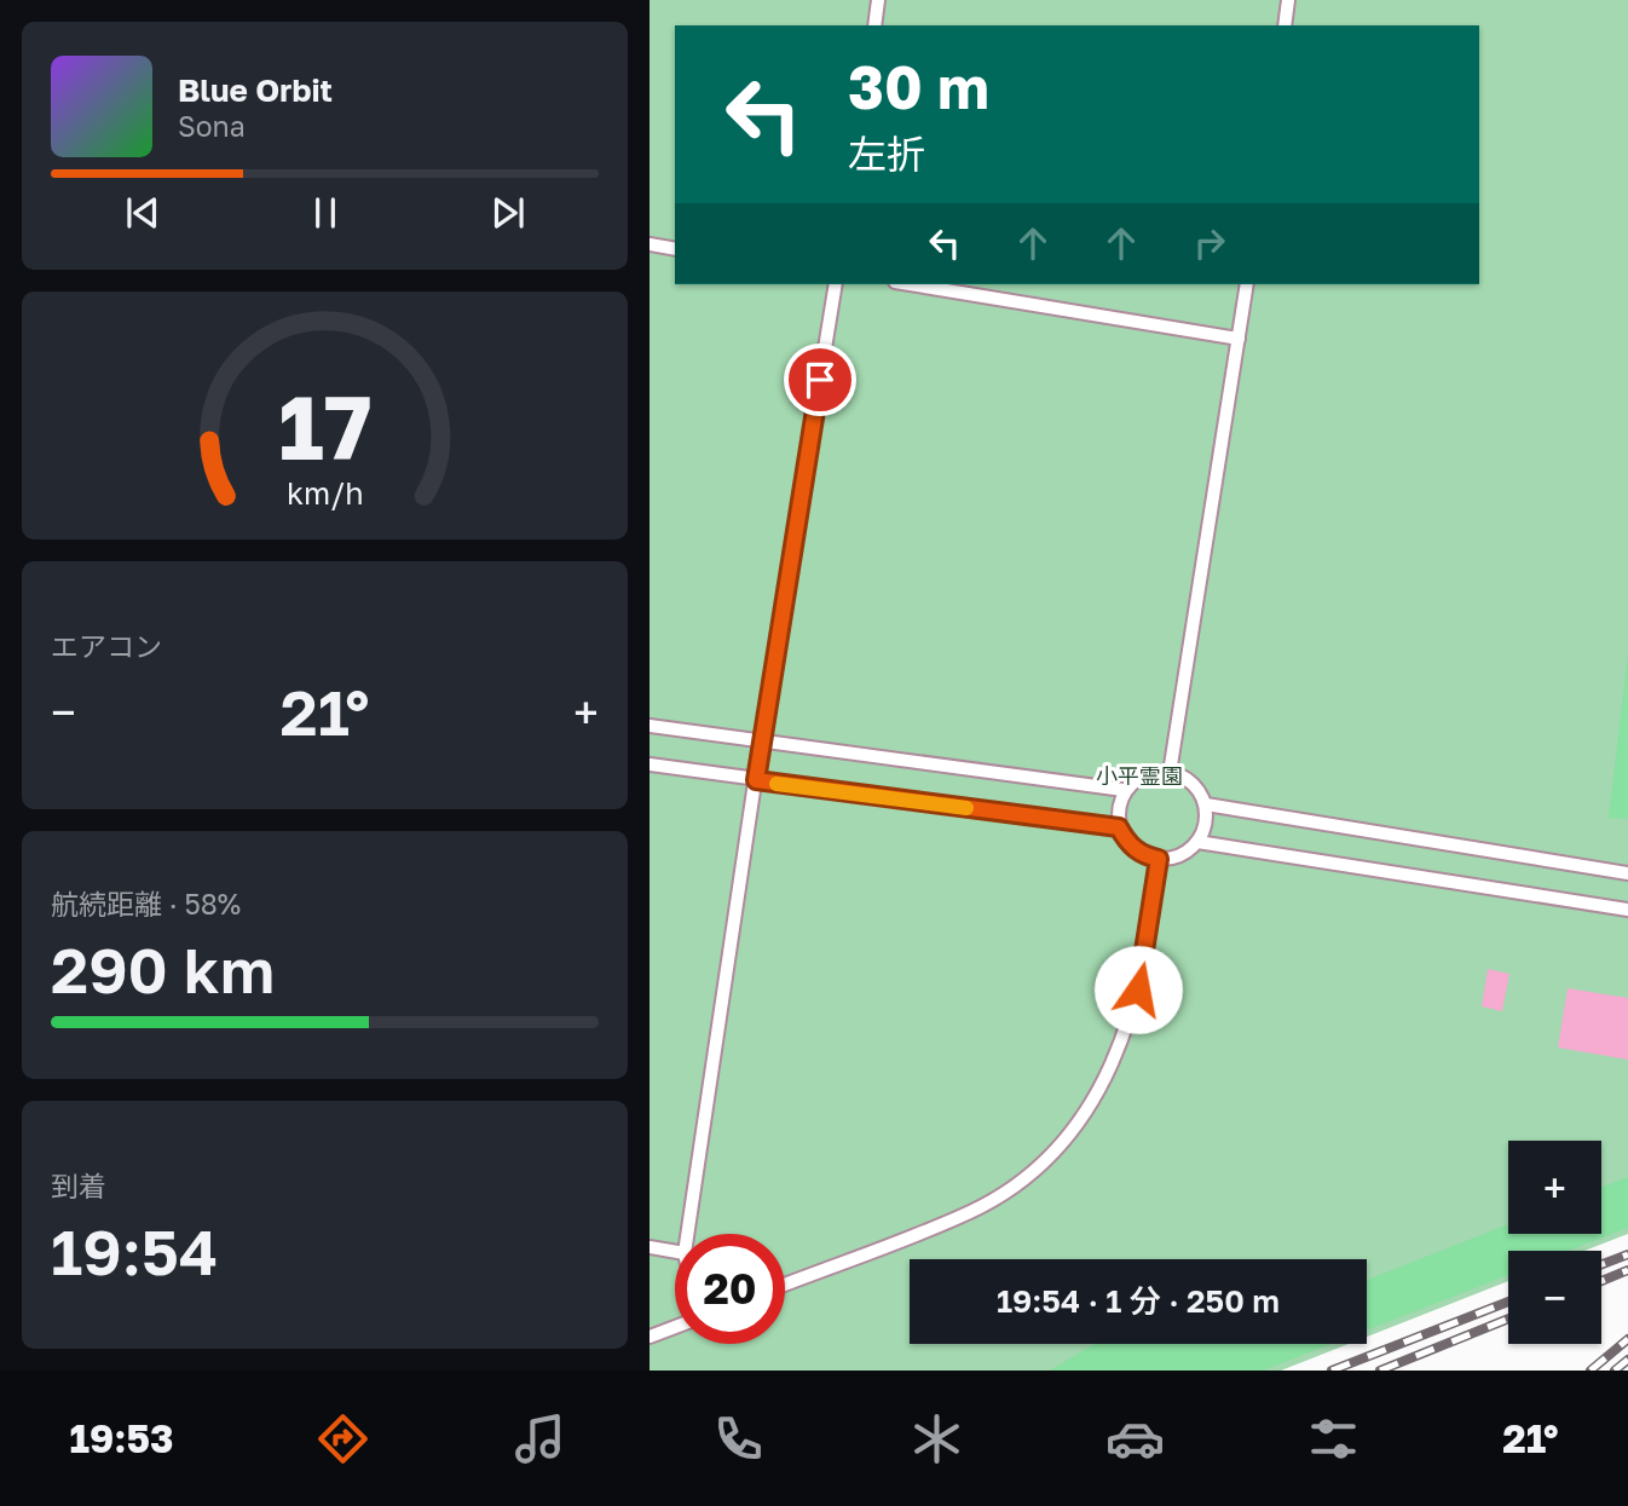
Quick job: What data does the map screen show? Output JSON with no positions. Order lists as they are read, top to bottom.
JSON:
{
  "parks": ["小平霊園"],
  "page": {
    "turn": ["30 m", "左折"],
    "song": ["Blue Orbit", "Sona"],
    "tile": [
      "エアコン",
      ["航続距離 · 58%", "290 km"],
      ["到着", "19:54"]
    ],
    "heat": ["−", "21°", "+"],
    "map_buttons": ["+", "−"],
    "limit": "20",
    "trip": "19:54 · 1 分 · 250 m",
    "tabs": ["19:53", "21°"],
    "gauge": ["17", "km/h"]
  }
}
